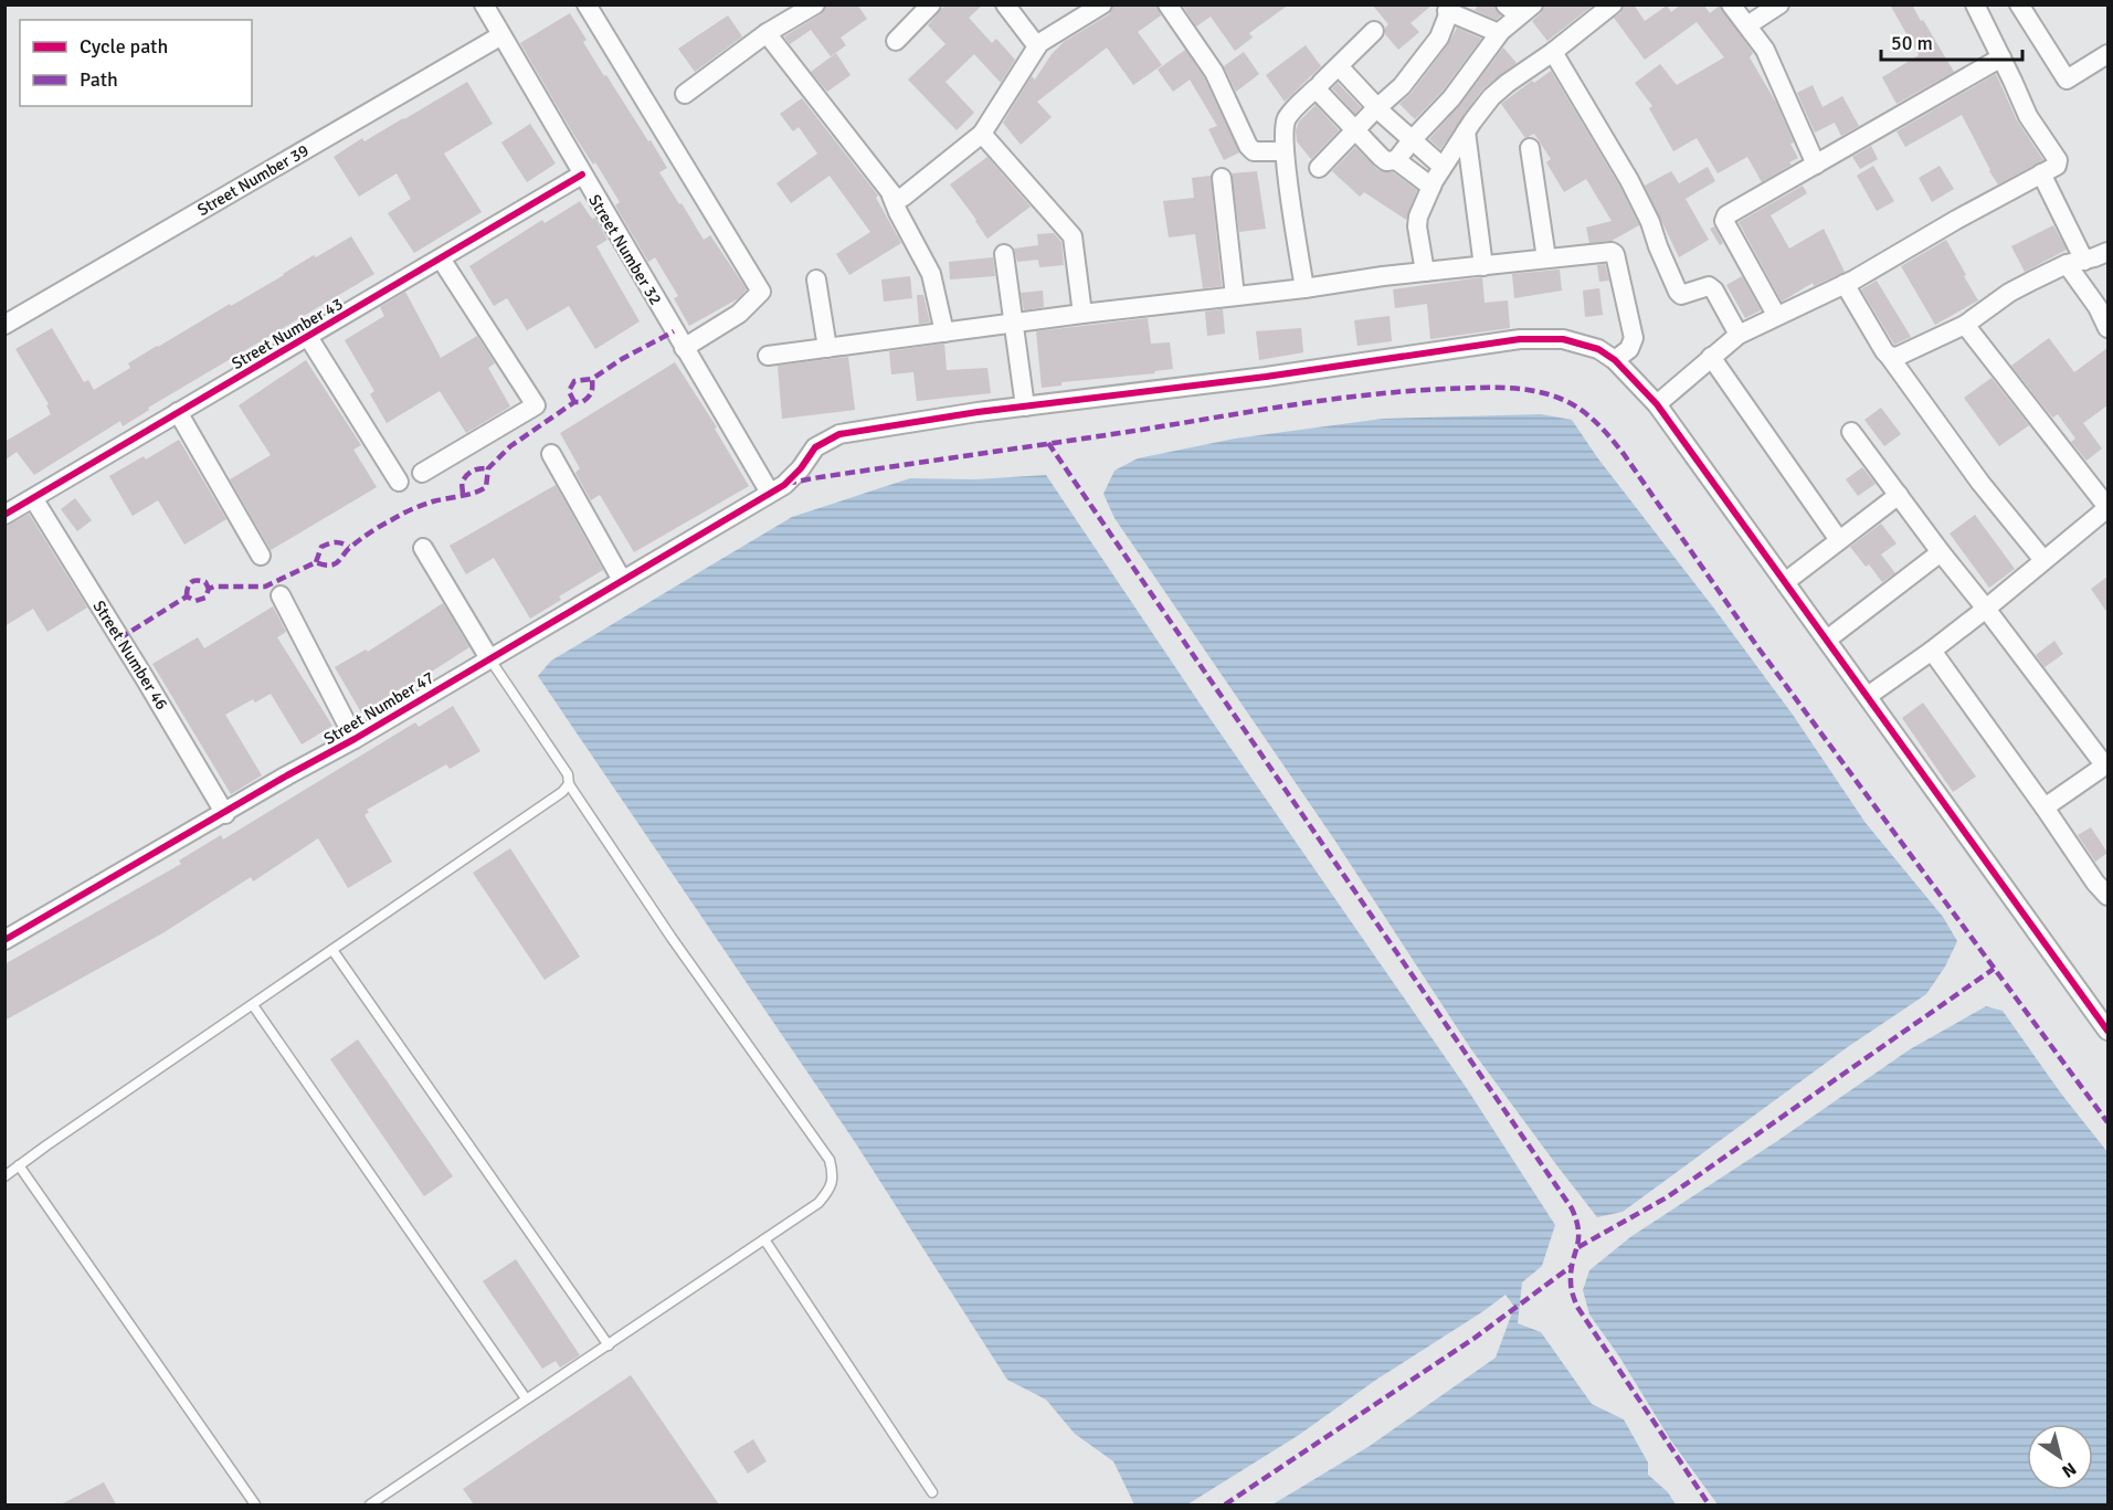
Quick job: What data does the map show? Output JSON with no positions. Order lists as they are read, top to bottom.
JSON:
{
  "streets": {
    "street": [
      "Street Number 39",
      "Street Number 32",
      "Street Number 43",
      "Street Number 46",
      "Street Number 47"
    ]
  },
  "crossings": [
    ["Street Number 39", "Street Number 32"],
    ["Street Number 32", "Street Number 43"],
    ["Street Number 32", "Street Number 47"],
    ["Street Number 43", "Street Number 46"],
    ["Street Number 46", "Street Number 47"]
  ],
  "legend": ["Cycle path", "Path"],
  "scale_bar": "50 m",
  "north": "bottom right"
}
